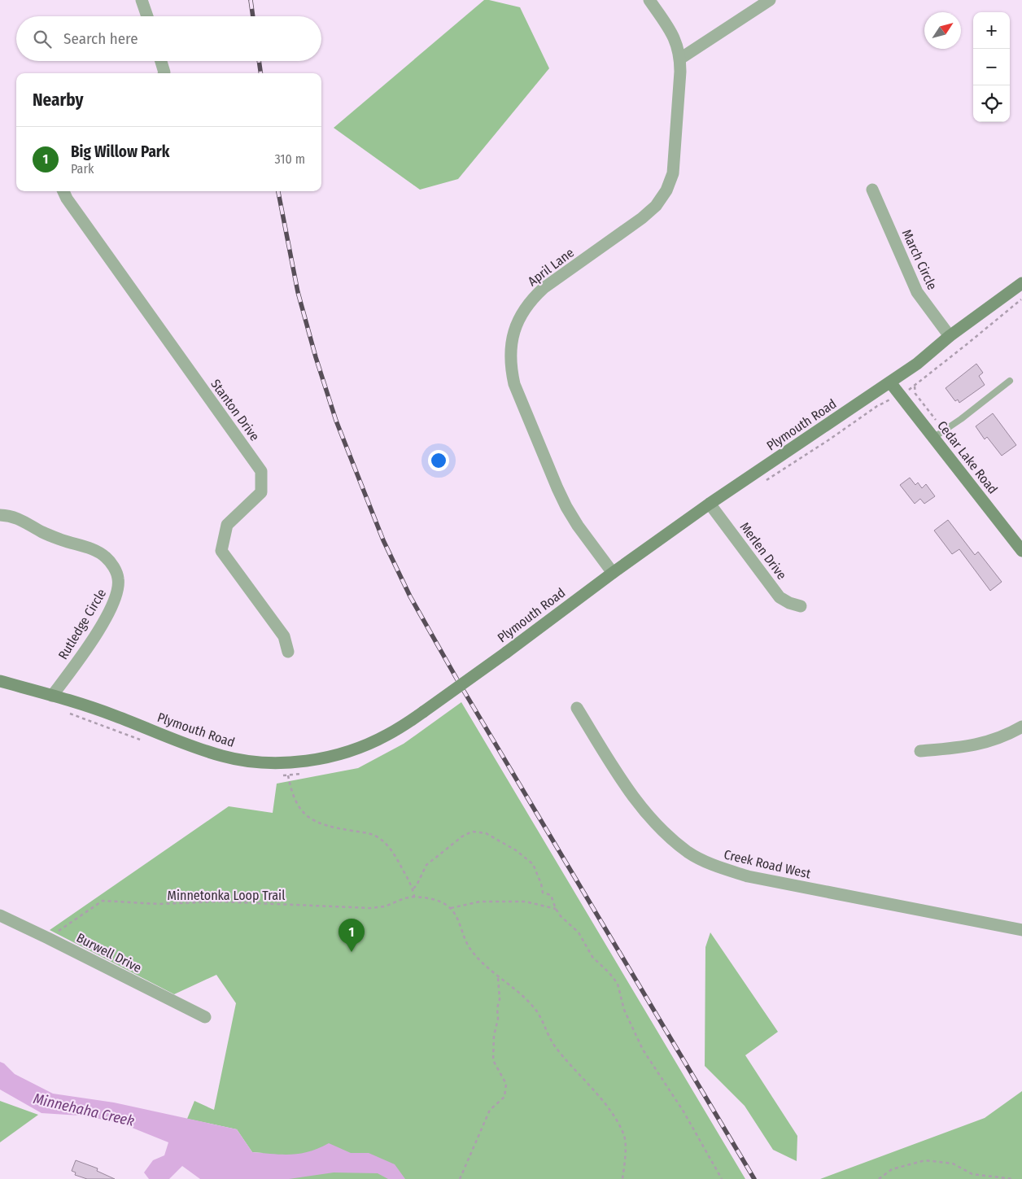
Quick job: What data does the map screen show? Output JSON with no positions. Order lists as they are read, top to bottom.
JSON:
{
  "streets": {
    "main road": ["Plymouth Road", "Cedar Lake Road"],
    "street": [
      "March Circle",
      "April Lane",
      "Stanton Drive",
      "Merlen Drive",
      "Rutledge Circle",
      "Creek Road West",
      "Burwell Drive"
    ],
    "path": ["Minnetonka Loop Trail"]
  },
  "crossings": [
    ["March Circle", "Plymouth Road"],
    ["April Lane", "Plymouth Road"],
    ["Plymouth Road", "Cedar Lake Road"],
    ["Plymouth Road", "Merlen Drive"],
    ["Plymouth Road", "Rutledge Circle"],
    ["Minnetonka Loop Trail", "Burwell Drive"]
  ],
  "water": ["Minnehaha Creek"],
  "north": "top right",
  "page": {
    "map_buttons": ["+", "−"],
    "search": "Search here",
    "heading": "Nearby",
    "list": [
      {
        "mark": "1",
        "name": "Big Willow Park",
        "note": "Park",
        "value": "310 m"
      }
    ],
    "pins": "1"
  }
}
